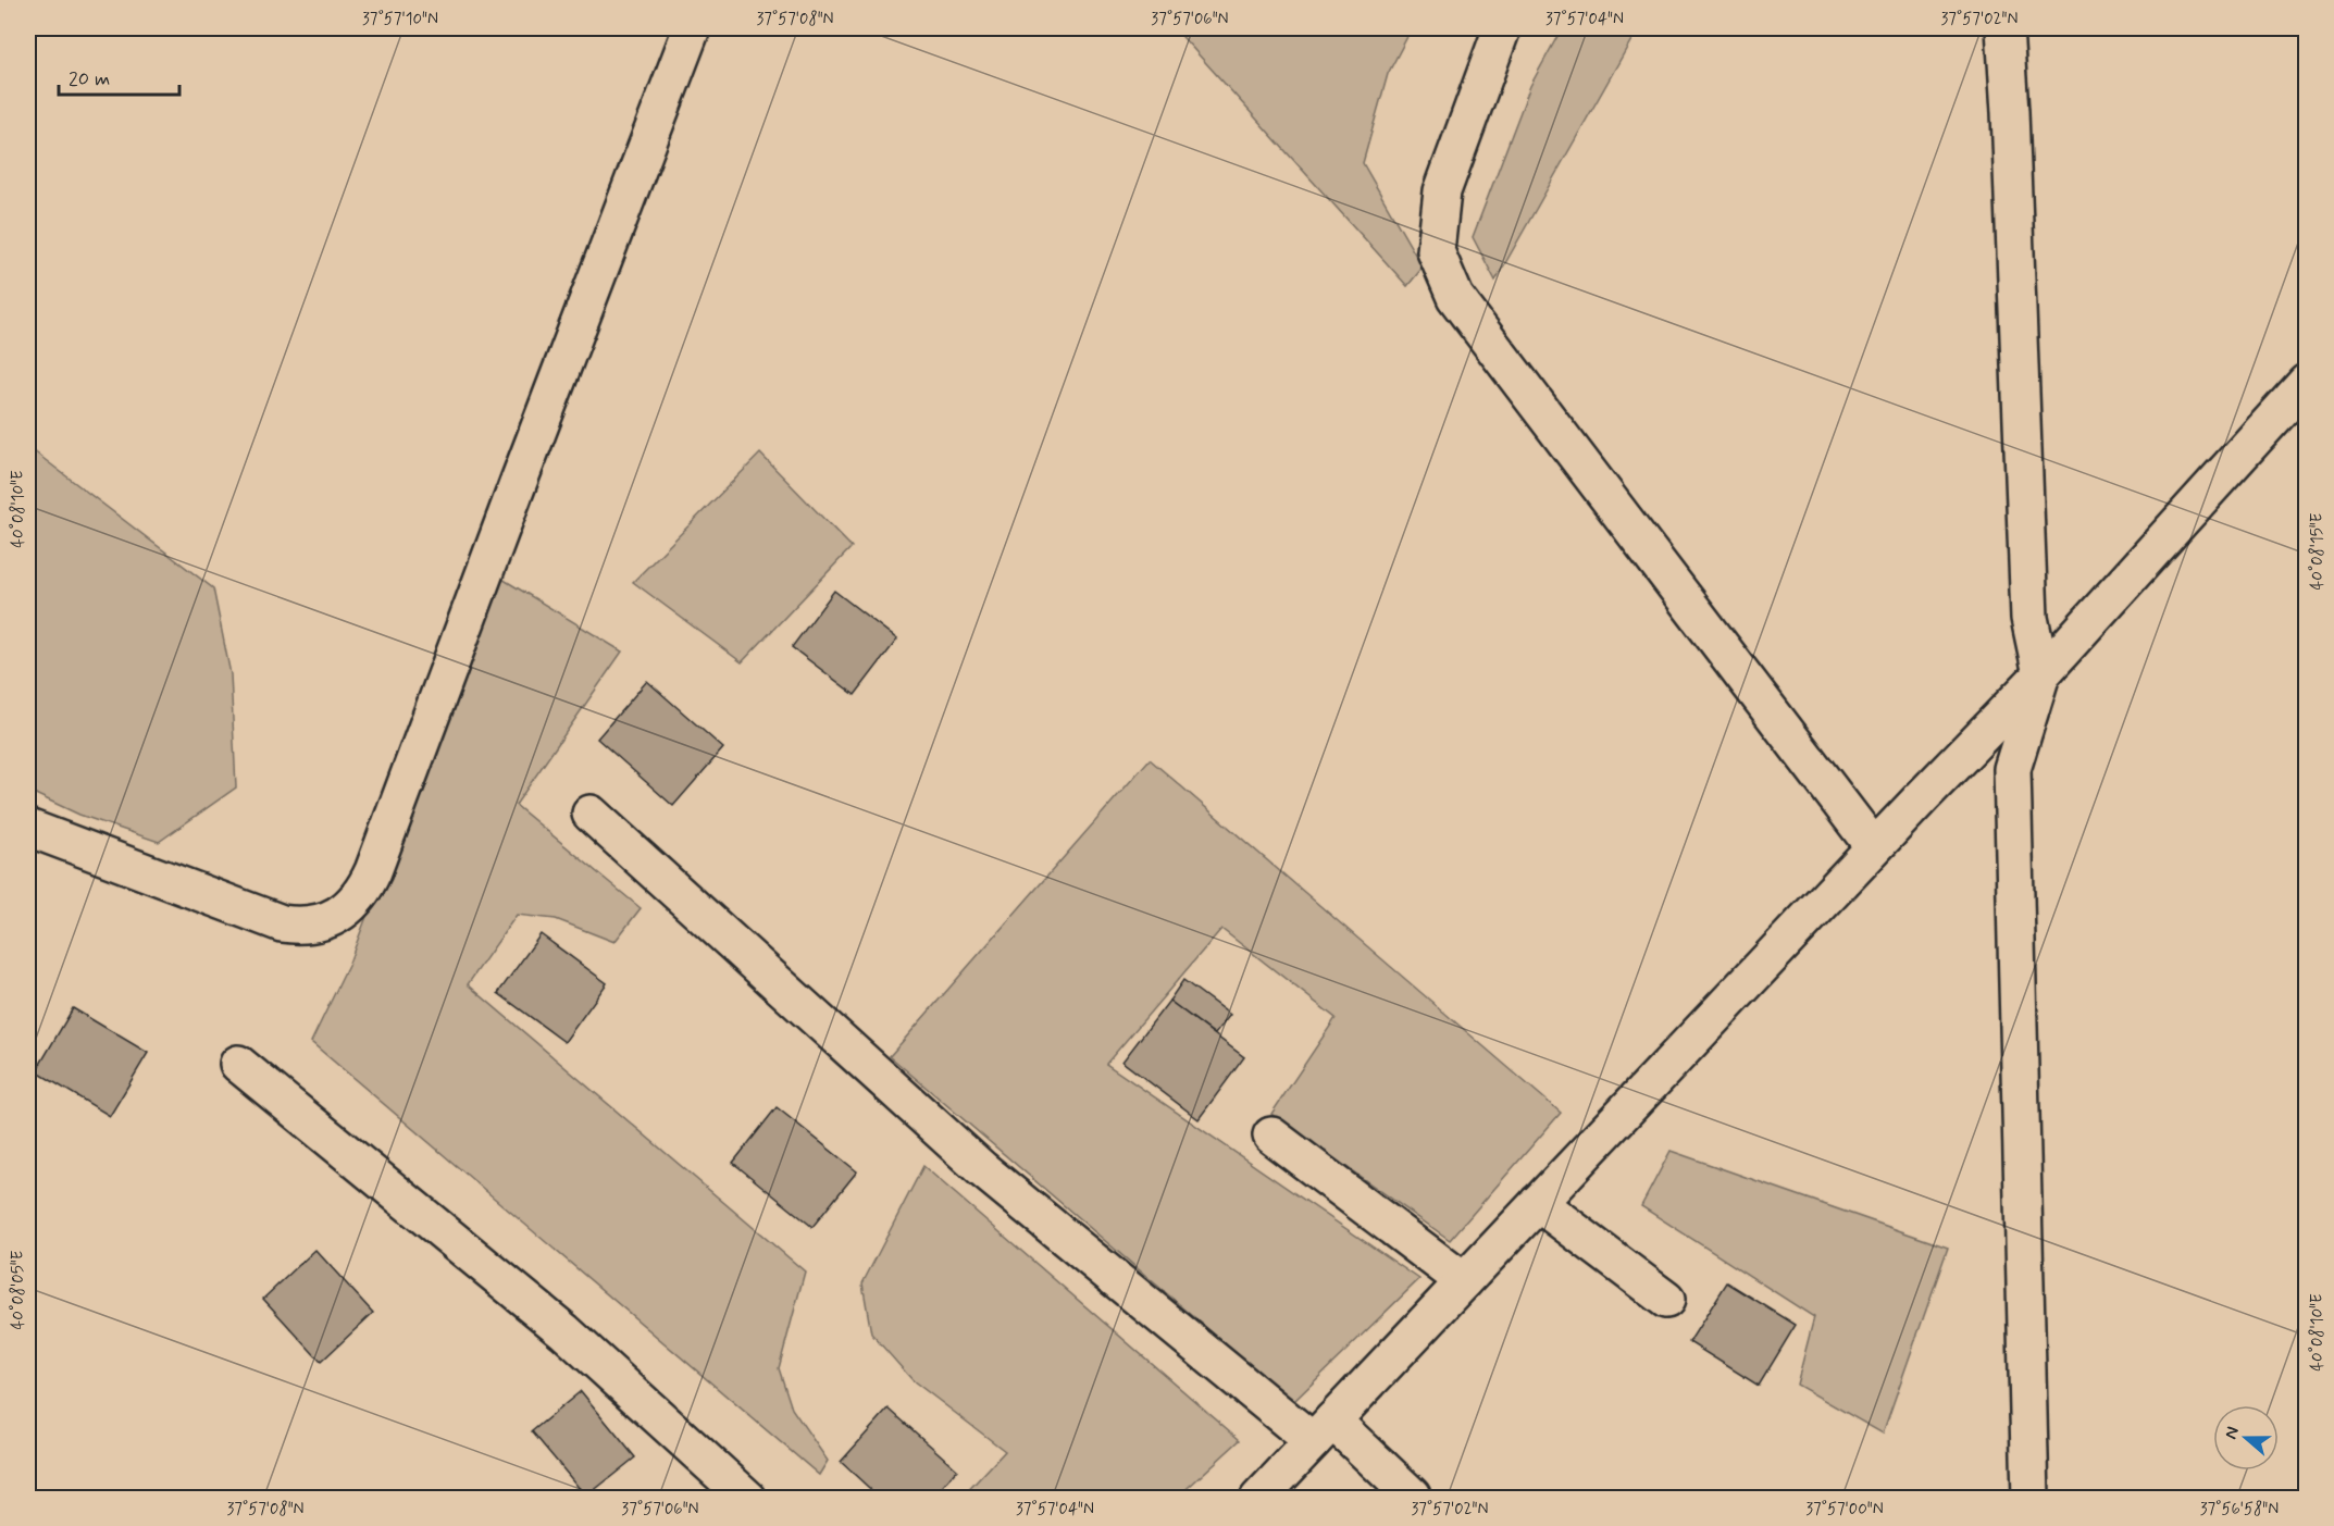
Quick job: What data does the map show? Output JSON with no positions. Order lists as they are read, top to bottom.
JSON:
{
  "scale_bar": "20 m",
  "north": "left",
  "coordinates": [
    "37°57'10\"N",
    "37°57'08\"N",
    "37°57'06\"N",
    "37°57'04\"N",
    "37°57'02\"N",
    "40°08'10\"E",
    "40°08'15\"E",
    "40°08'05\"E",
    "37°57'00\"N",
    "37°56'58\"N"
  ]
}
